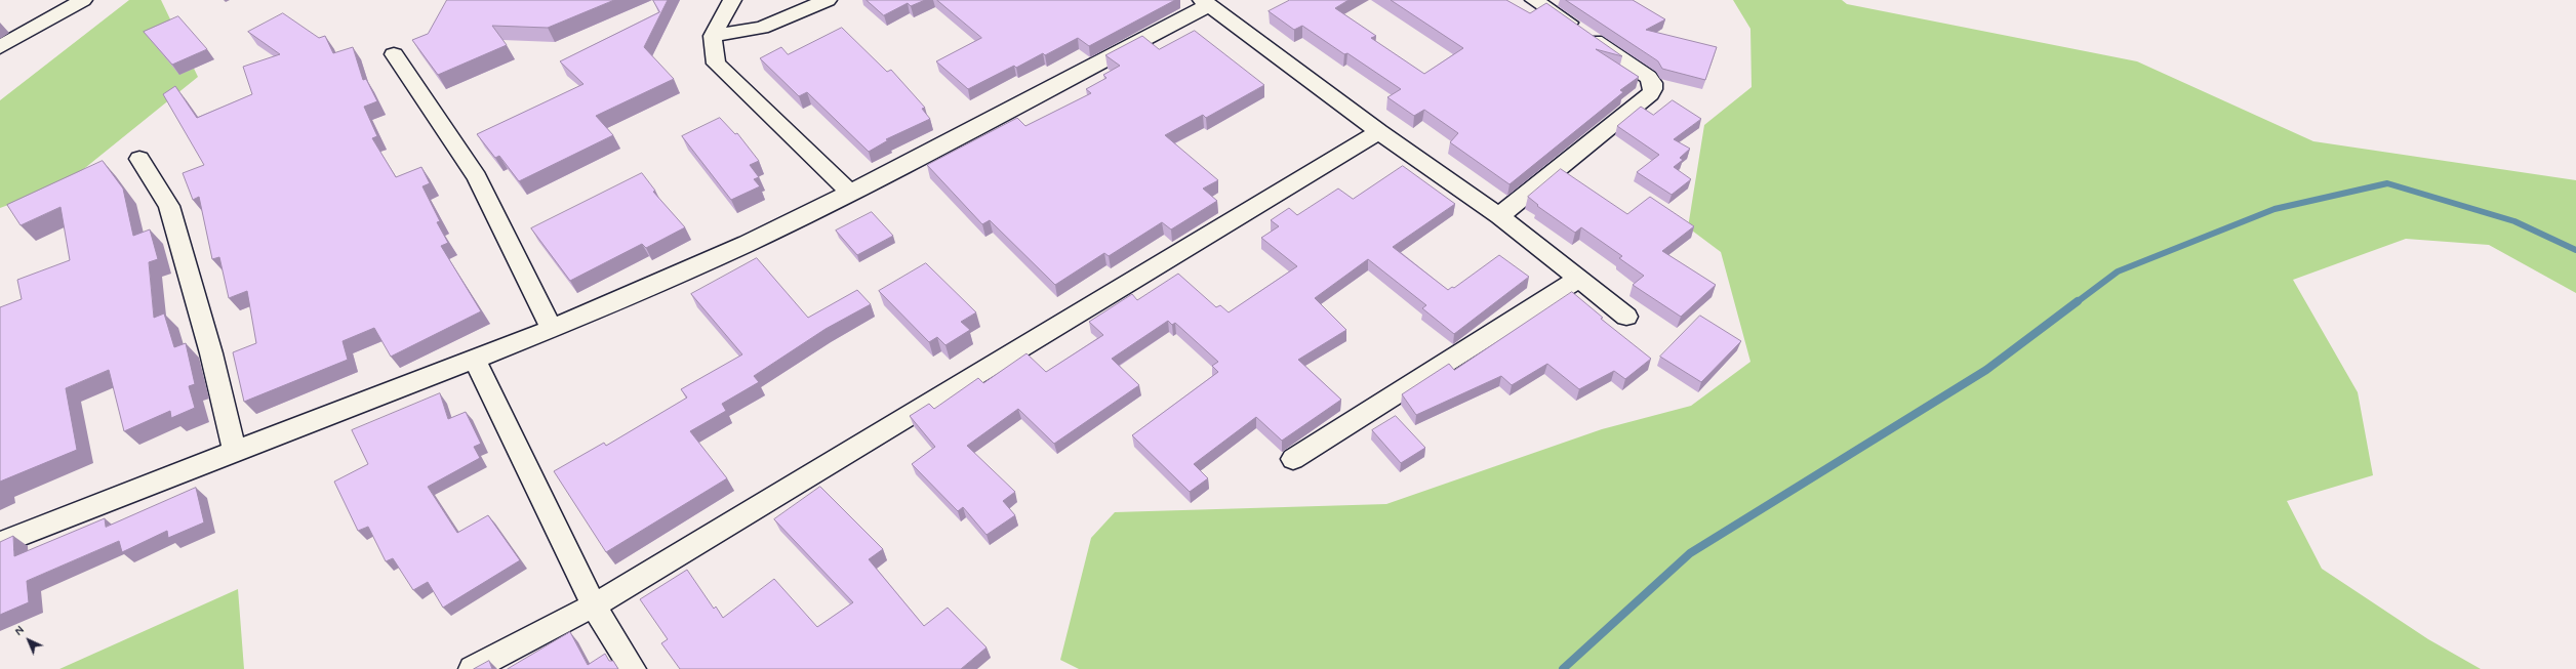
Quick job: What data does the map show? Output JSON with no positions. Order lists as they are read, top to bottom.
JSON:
{
  "north": "top left"
}
